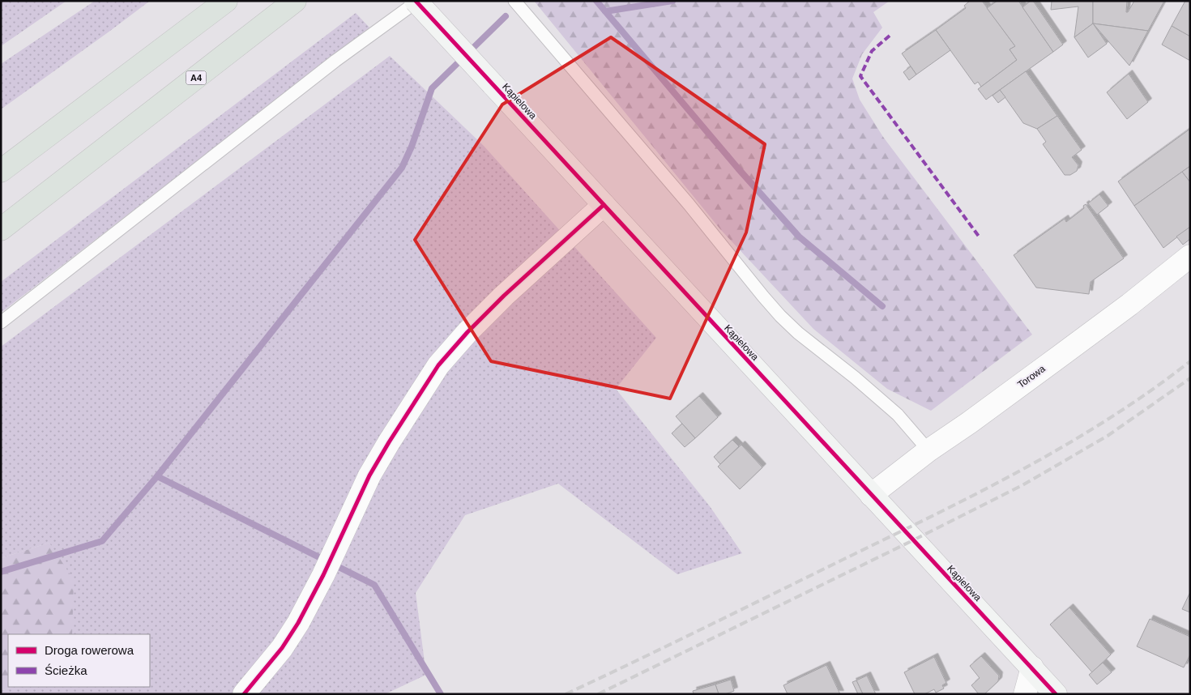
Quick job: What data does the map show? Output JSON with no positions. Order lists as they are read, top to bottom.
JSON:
{
  "streets": {
    "highway": ["A4"],
    "street": ["Kąpielowa", "Torowa"]
  },
  "crossings": [
    ["Kąpielowa", "Torowa"]
  ],
  "legend": ["Droga rowerowa", "Ścieżka"]
}
